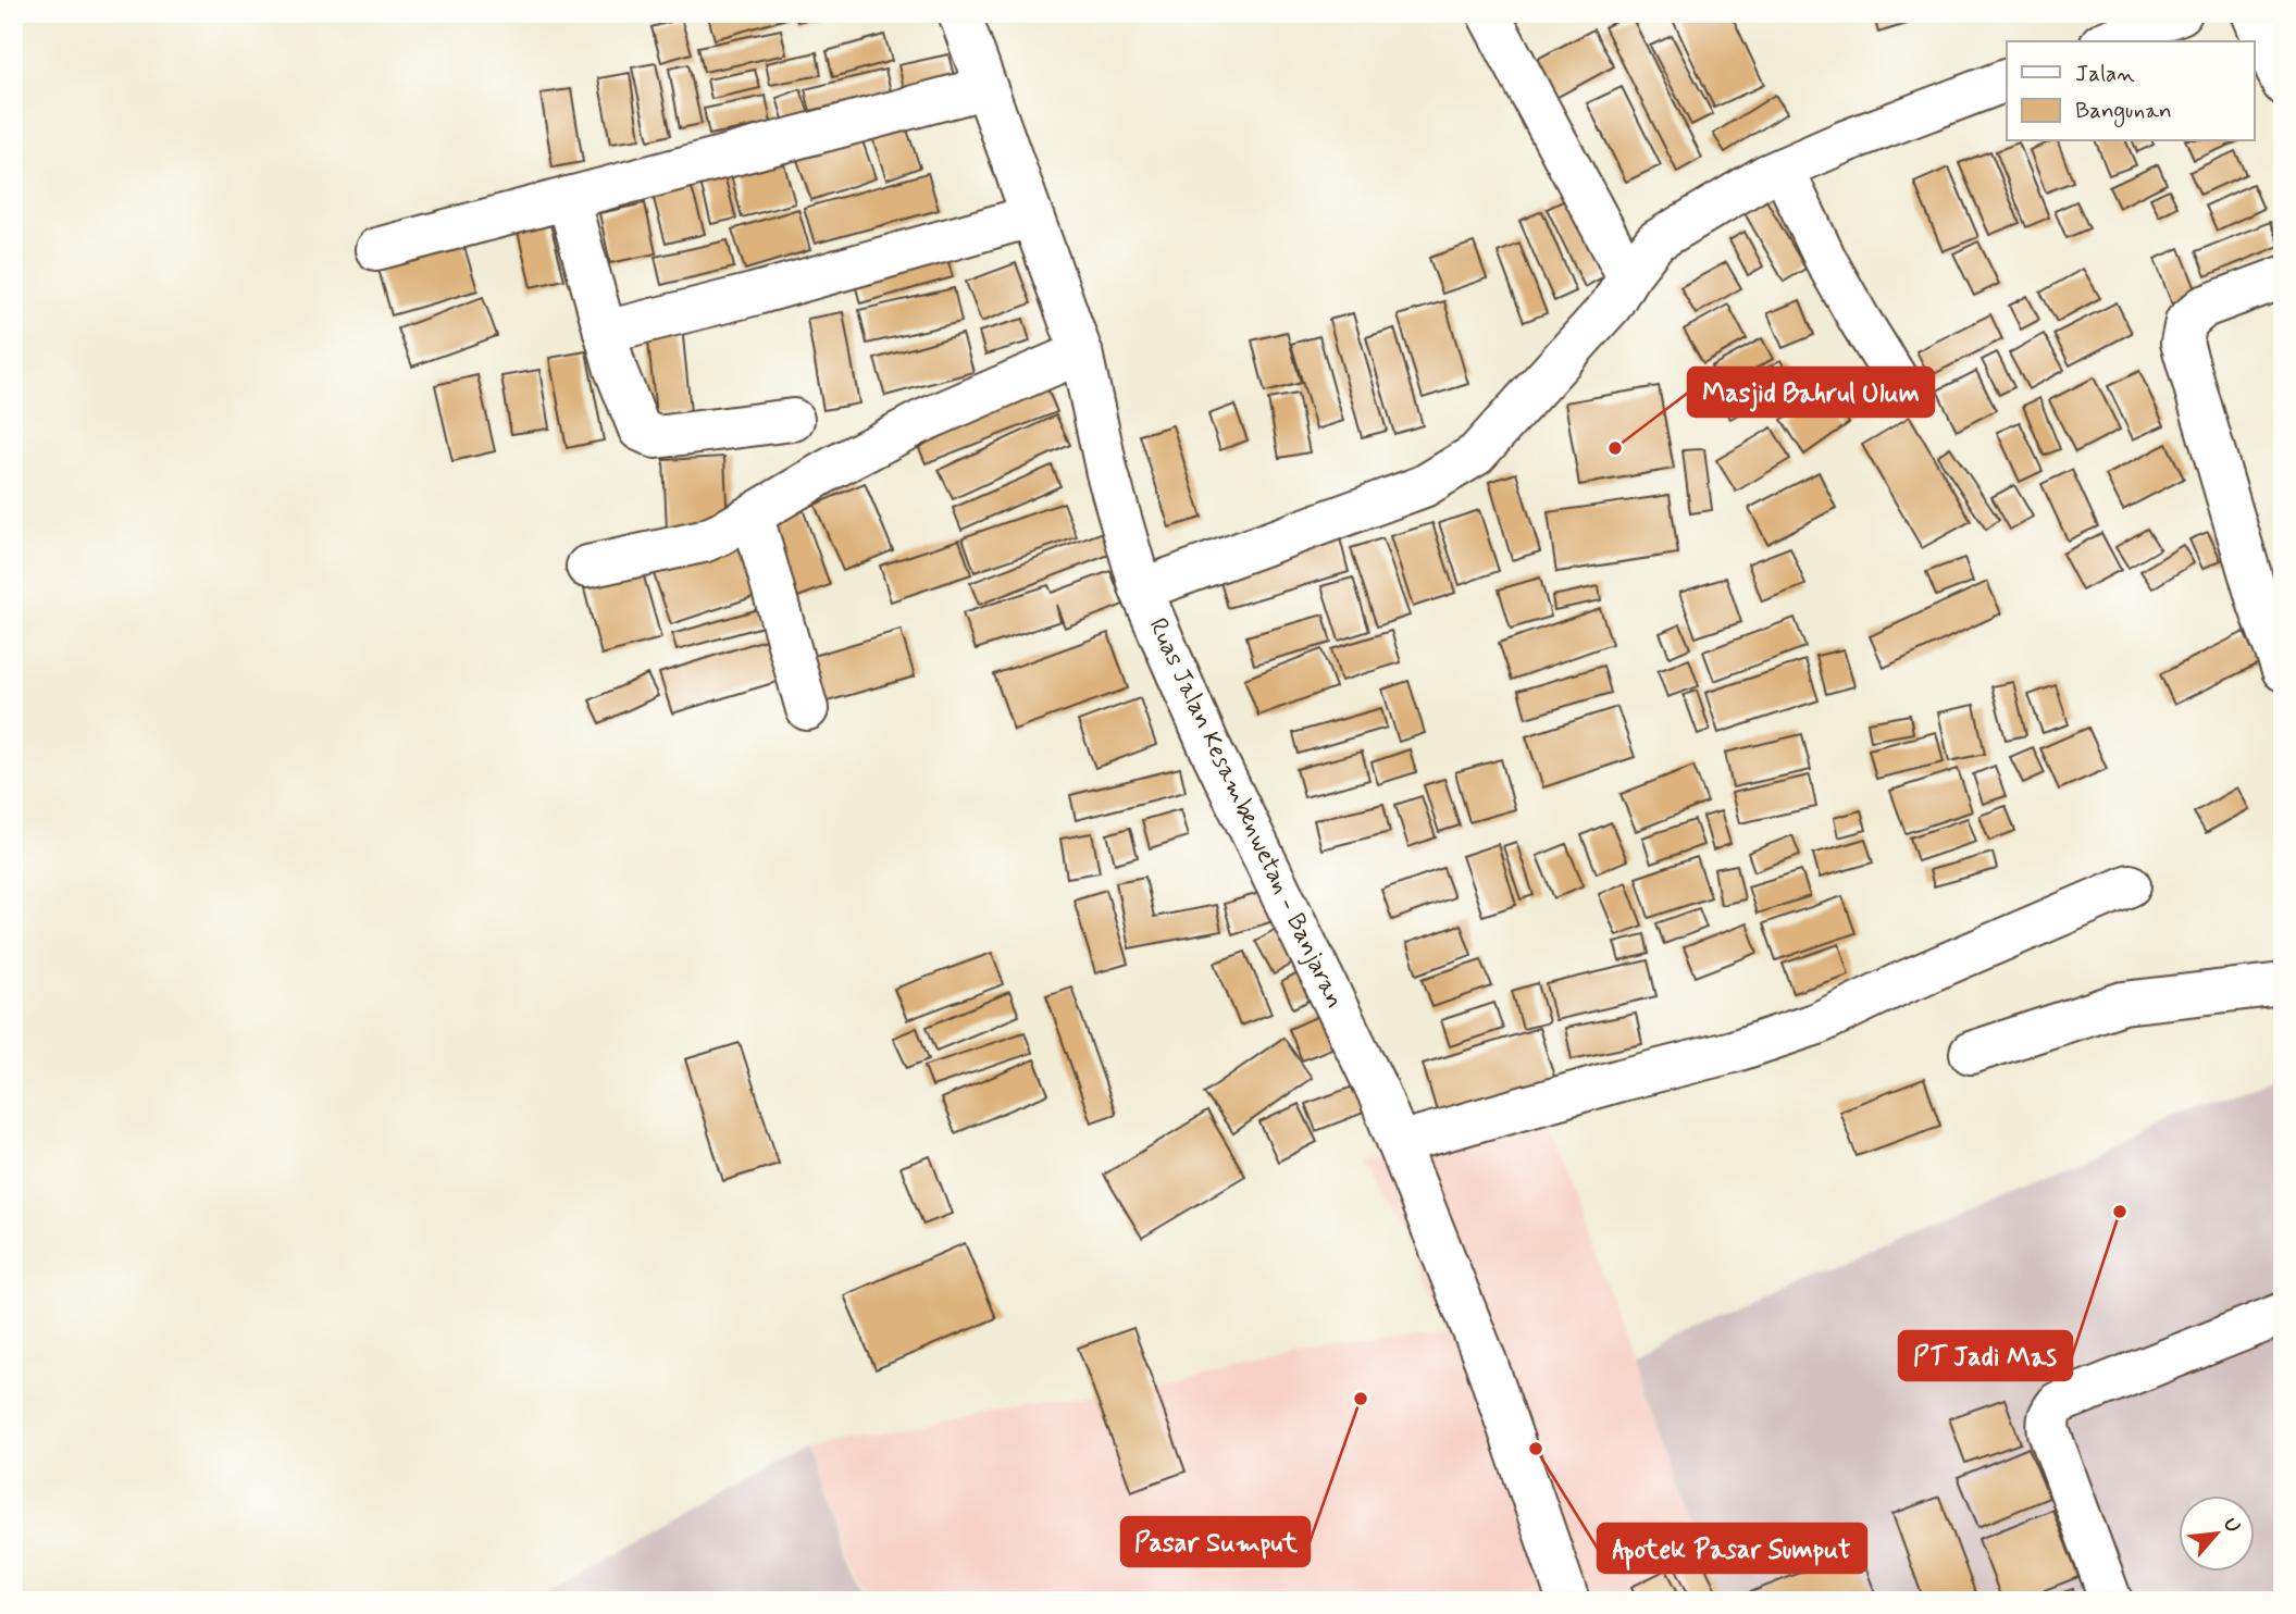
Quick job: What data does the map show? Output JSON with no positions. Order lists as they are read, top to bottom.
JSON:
{
  "streets": {
    "street": ["Ruas Jalan Kesambenwetan - Banjaran"]
  },
  "places": [
    "Masjid Bahrul Ulum",
    "PT Jadi Mas",
    "Pasar Sumput",
    "Apotek Pasar Sumput"
  ],
  "legend": ["Jalan", "Bangunan"],
  "north": "top right"
}
